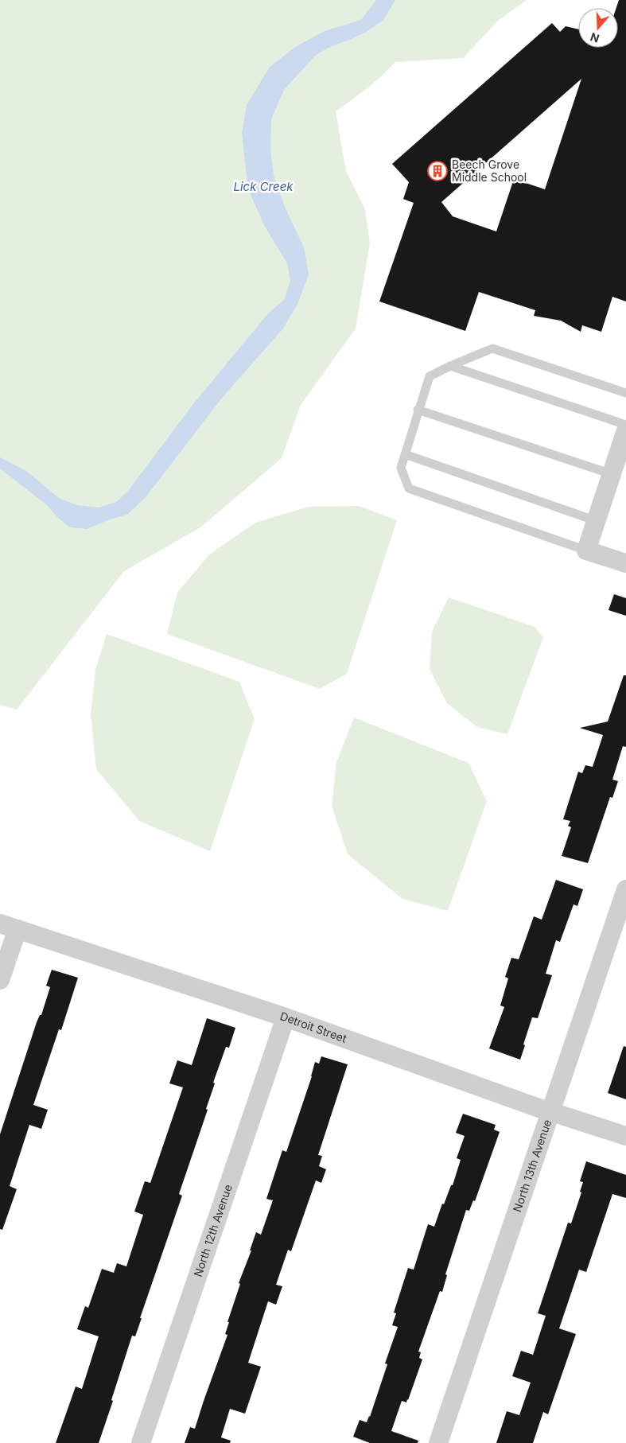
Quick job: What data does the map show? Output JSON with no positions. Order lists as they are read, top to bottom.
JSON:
{
  "streets": {
    "street": ["Detroit Street", "North 13th Avenue", "North 12th Avenue"]
  },
  "crossings": [
    ["Detroit Street", "North 13th Avenue"],
    ["Detroit Street", "North 12th Avenue"]
  ],
  "water": ["Lick Creek"],
  "places": {
    "building": ["Beech Grove Middle School"]
  },
  "north": "bottom"
}
